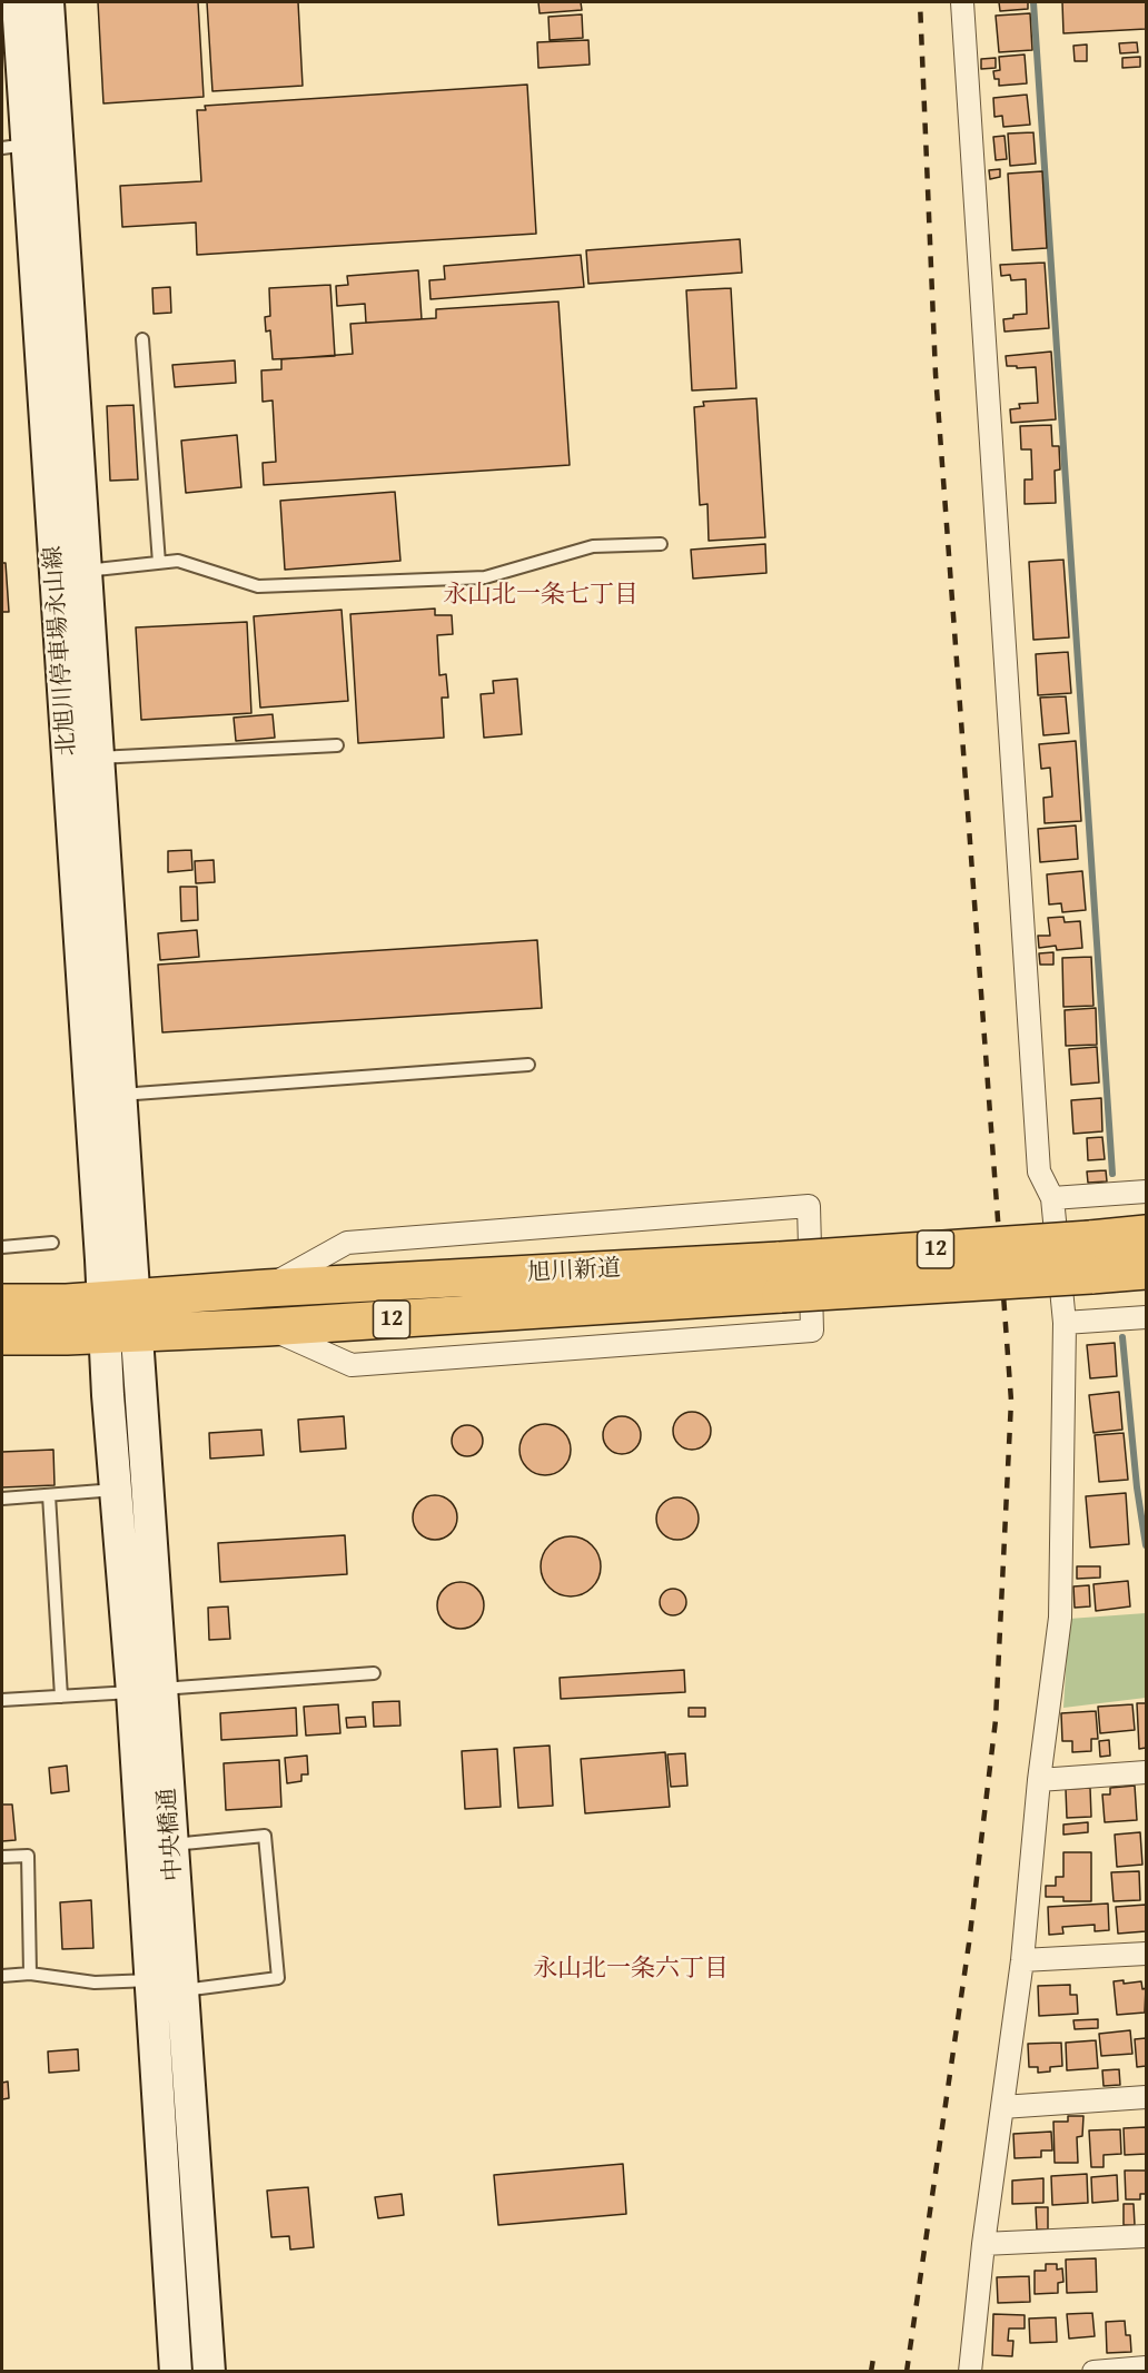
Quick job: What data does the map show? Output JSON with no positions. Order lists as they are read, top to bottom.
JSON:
{
  "streets": {
    "highway": ["12", "旭川新道"],
    "main road": ["北旭川停車場永山線", "中央橋通"]
  },
  "crossings": [
    ["北旭川停車場永山線", "旭川新道"],
    ["北旭川停車場永山線", "中央橋通"],
    ["旭川新道", "中央橋通"]
  ],
  "districts": ["永山北一条七丁目", "永山北一条六丁目"]
}
